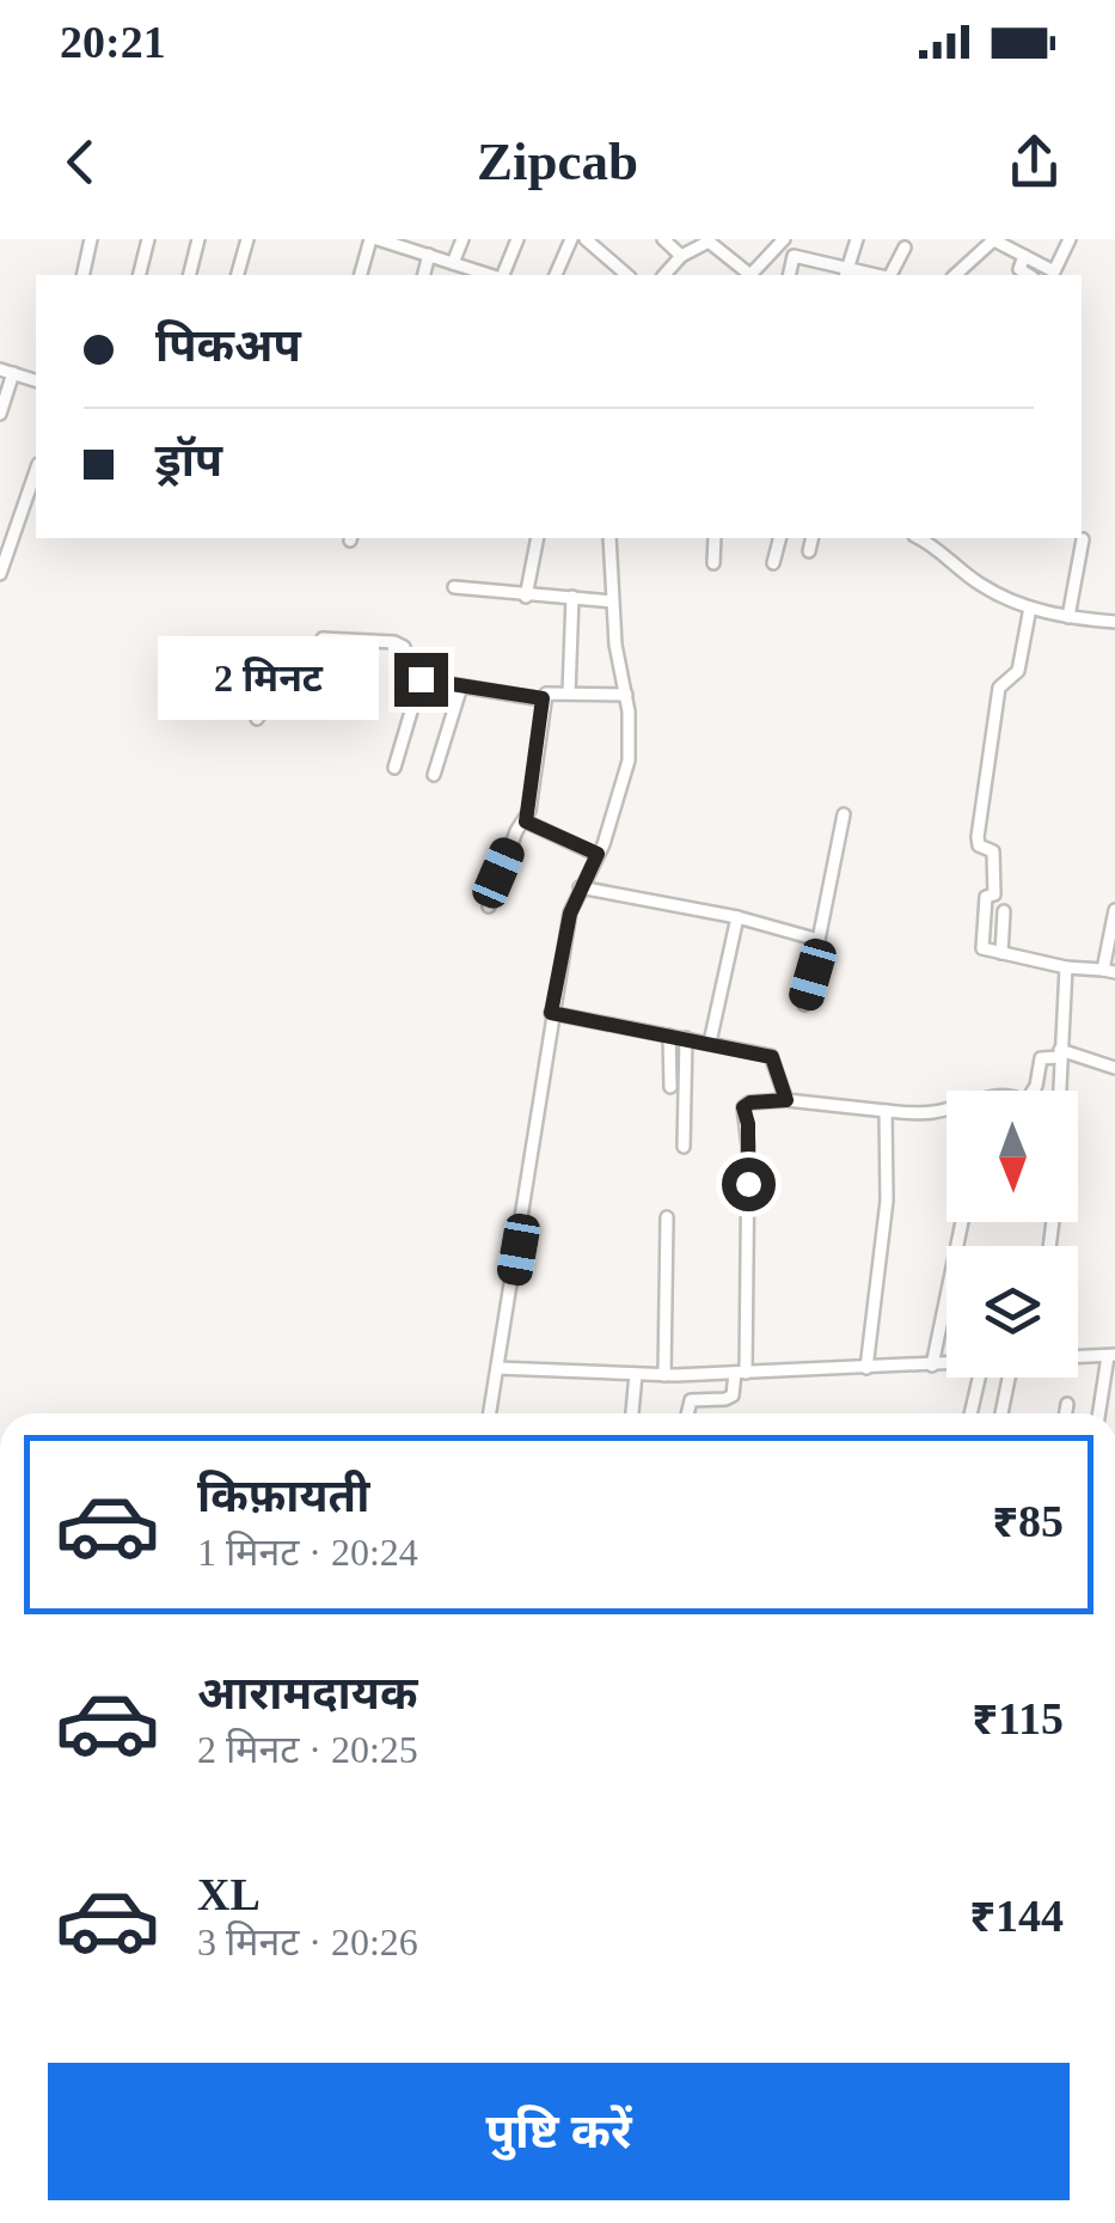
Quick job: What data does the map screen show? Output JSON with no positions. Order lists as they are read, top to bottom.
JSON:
{
  "north": "bottom",
  "page": {
    "status": "20:21",
    "header": "Zipcab",
    "banner": ["पिकअप", "ड्रॉप"],
    "bubble": "2 मिनट",
    "list": [
      {
        "name": "किफ़ायती",
        "note": "1 मिनट · 20:24",
        "value": "₹85"
      },
      {
        "name": "आरामदायक",
        "note": "2 मिनट · 20:25",
        "value": "₹115"
      },
      {
        "name": "XL",
        "note": "3 मिनट · 20:26",
        "value": "₹144"
      }
    ],
    "buttons": "पुष्टि करें"
  }
}
